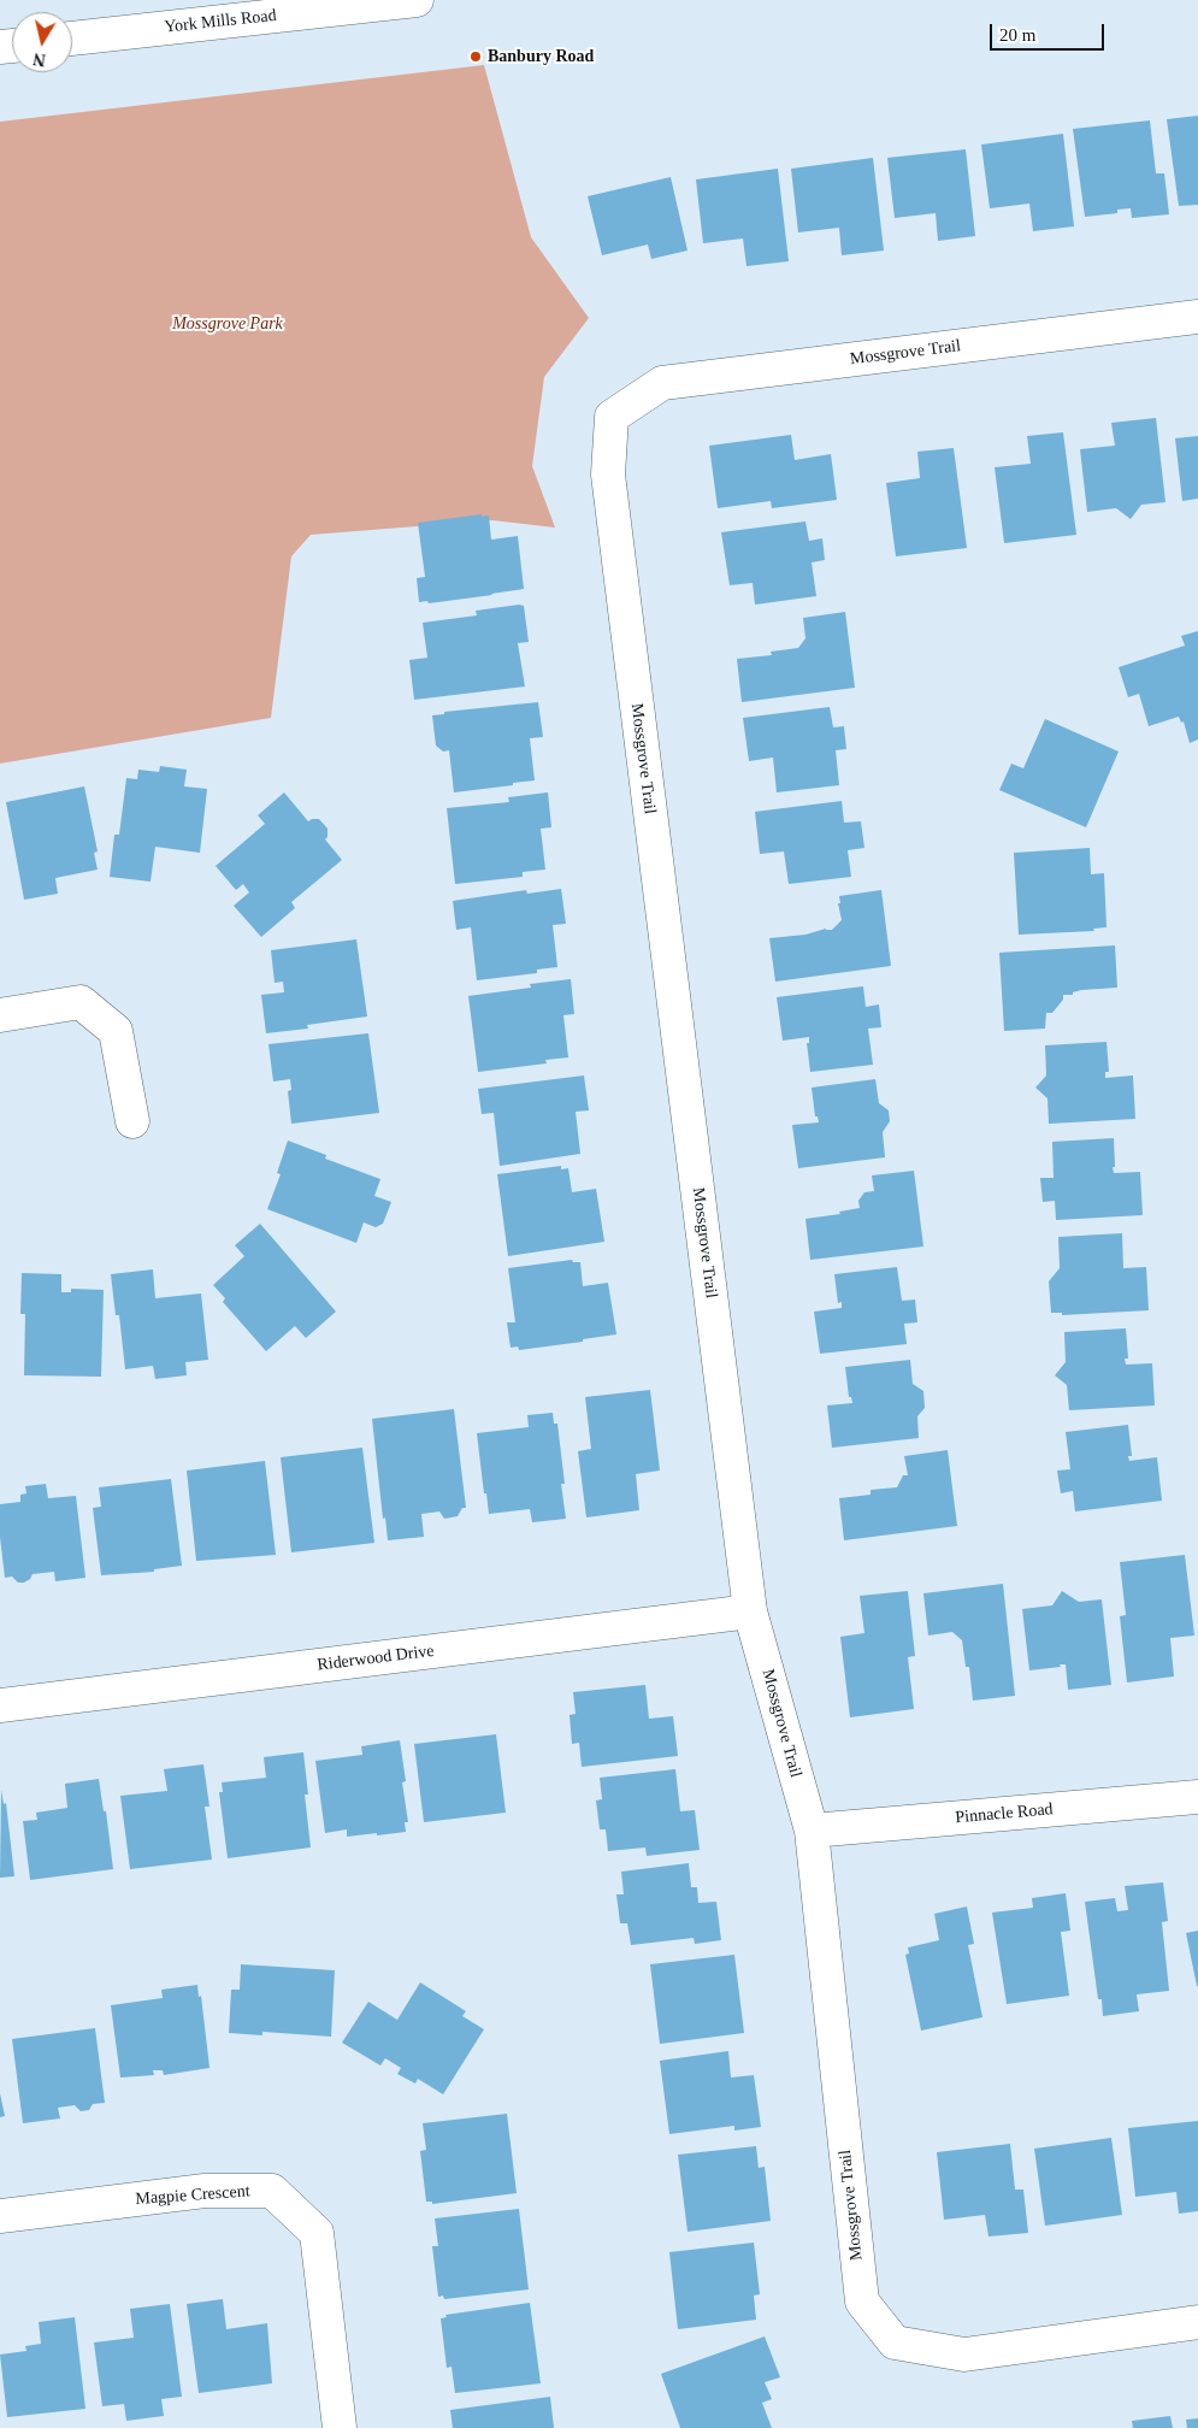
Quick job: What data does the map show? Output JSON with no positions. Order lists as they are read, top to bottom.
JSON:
{
  "streets": {
    "street": [
      "York Mills Road",
      "Mossgrove Trail",
      "Riderwood Drive",
      "Pinnacle Road",
      "Magpie Crescent"
    ]
  },
  "crossings": [
    ["Mossgrove Trail", "Riderwood Drive"],
    ["Mossgrove Trail", "Pinnacle Road"]
  ],
  "parks": ["Mossgrove Park"],
  "places": ["Banbury Road"],
  "scale_bar": "20 m",
  "north": "bottom"
}
